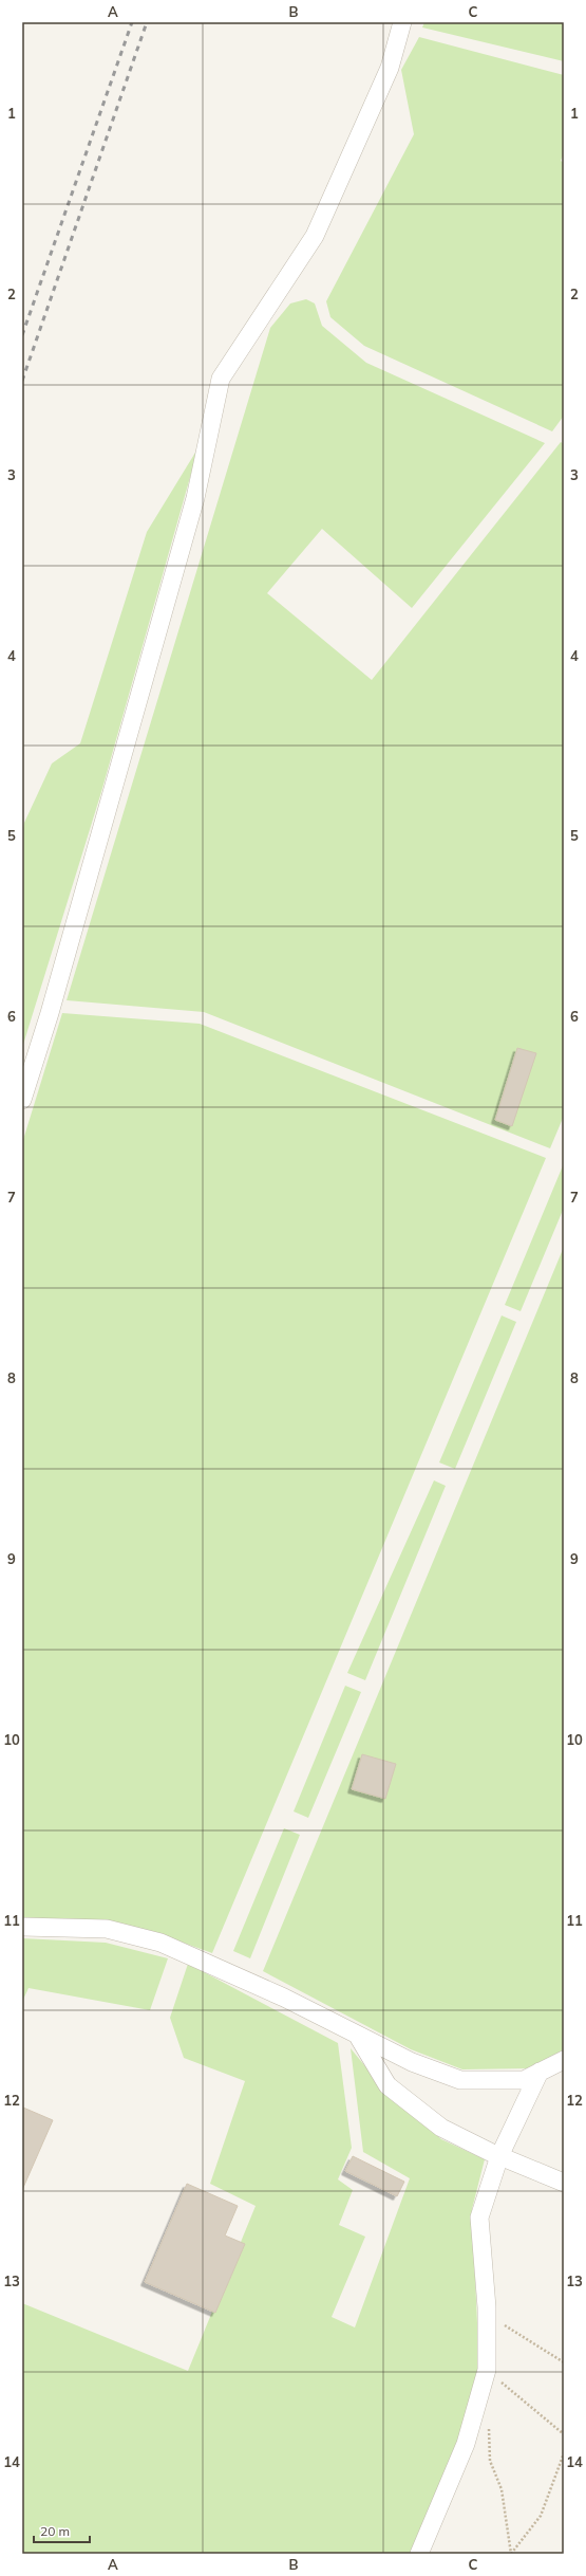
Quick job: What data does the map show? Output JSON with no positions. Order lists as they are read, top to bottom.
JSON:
{
  "scale_bar": "20 m",
  "grid": {
    "columns": ["A", "B", "C"],
    "rows": [
      "1",
      "2",
      "3",
      "4",
      "5",
      "6",
      "7",
      "8",
      "9",
      "10",
      "11",
      "12",
      "13",
      "14"
    ]
  }
}
